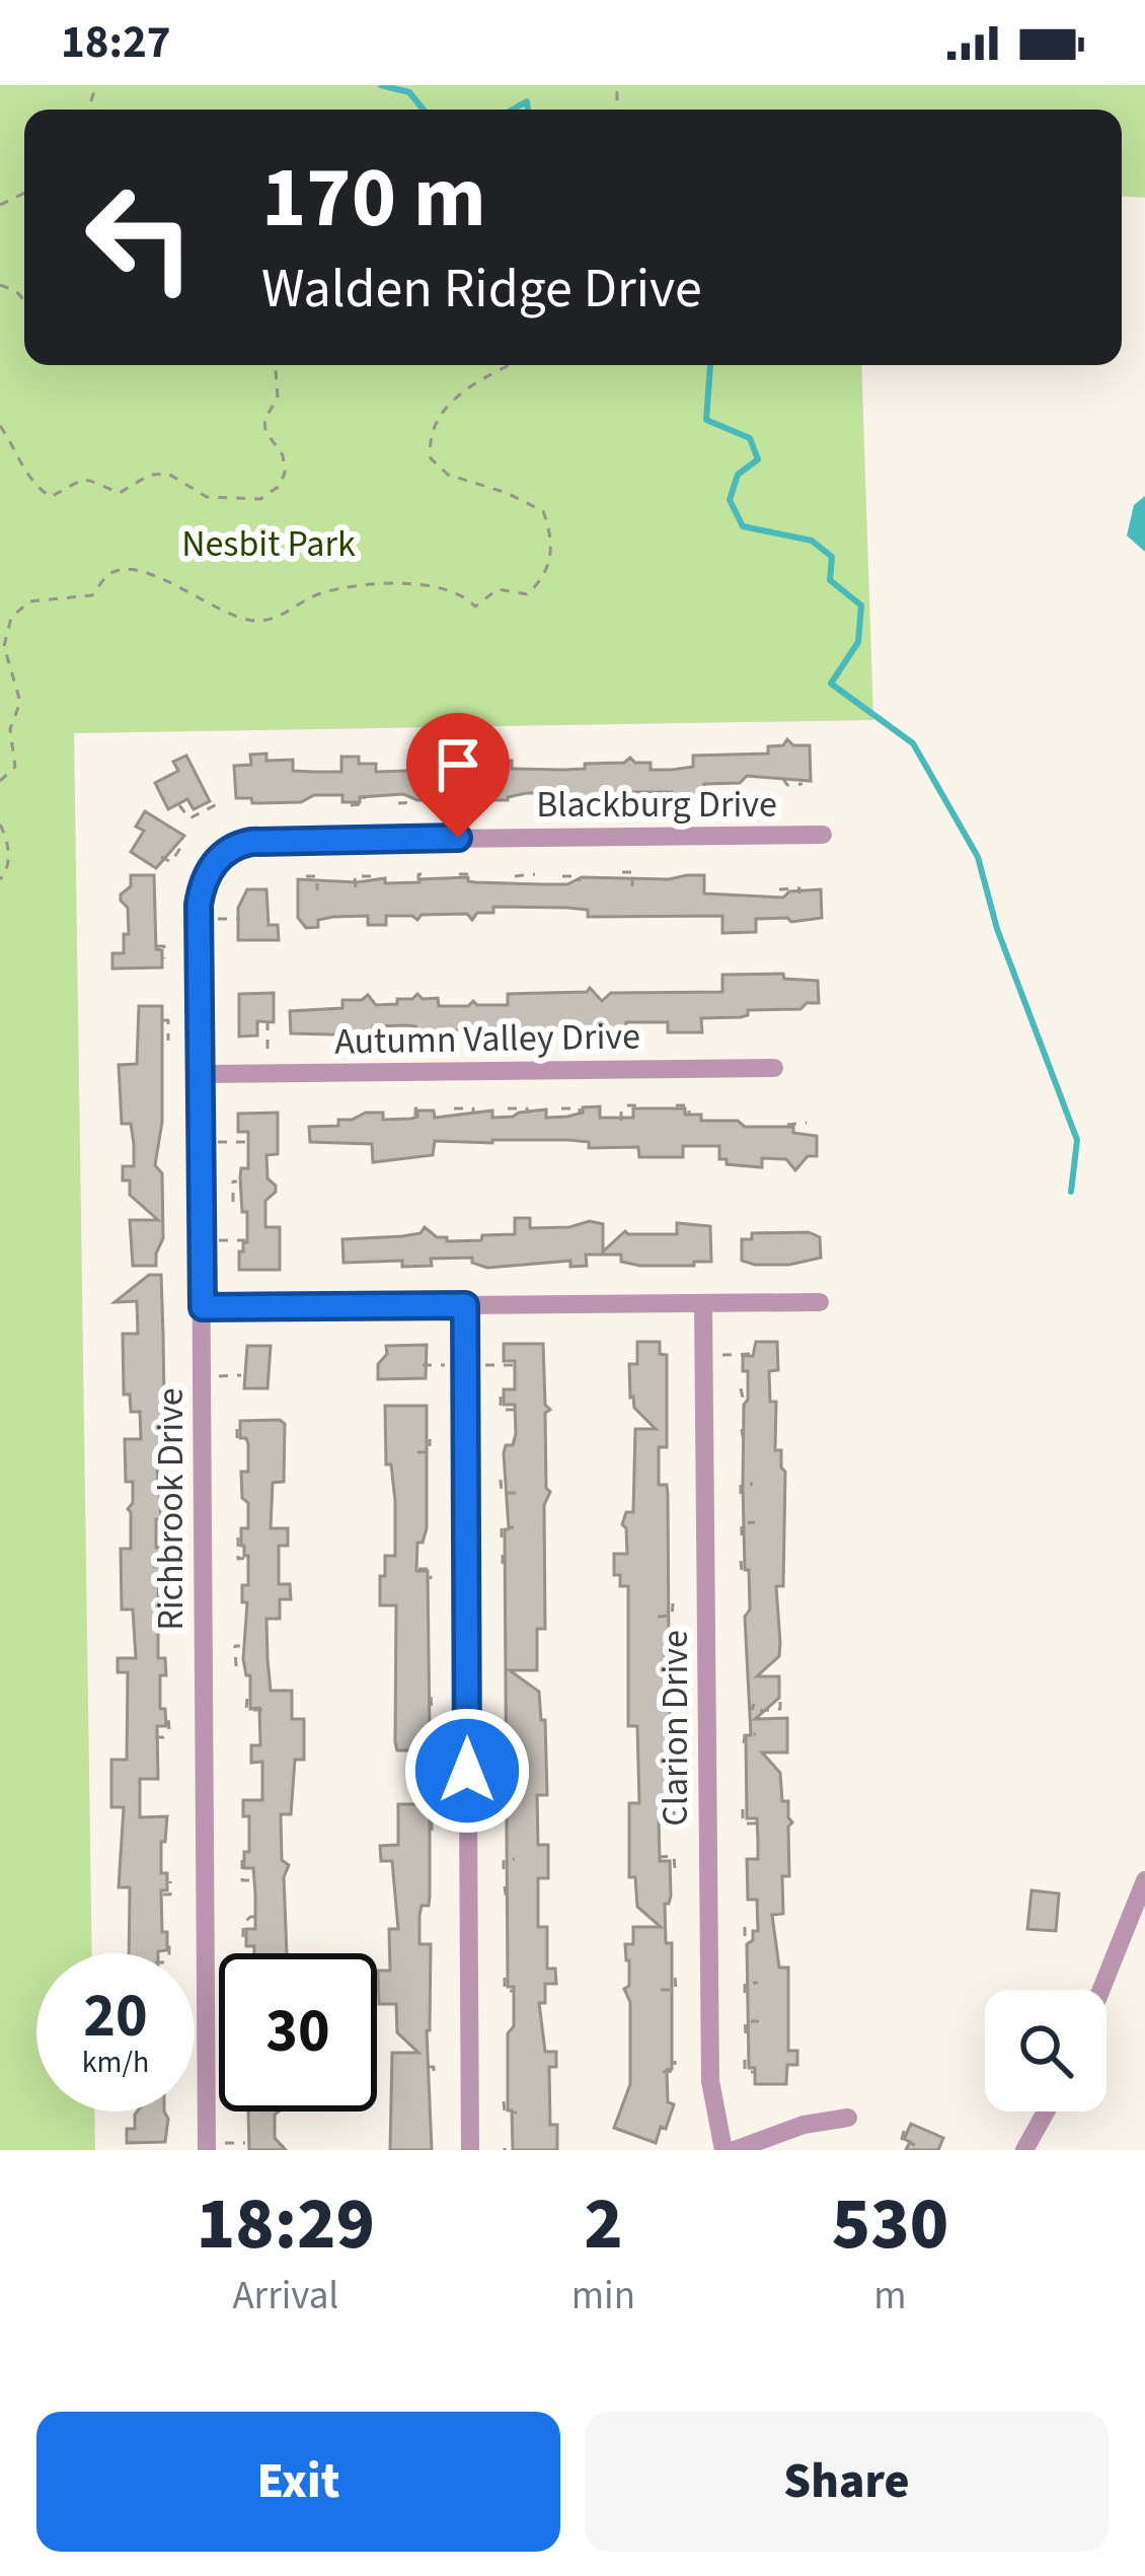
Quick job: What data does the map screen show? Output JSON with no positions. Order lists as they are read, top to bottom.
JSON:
{
  "streets": {
    "street": [
      "Blackburg Drive",
      "Autumn Valley Drive",
      "Richbrook Drive",
      "Clarion Drive"
    ]
  },
  "crossings": [
    ["Blackburg Drive", "Richbrook Drive"],
    ["Autumn Valley Drive", "Richbrook Drive"]
  ],
  "parks": ["Nesbit Park"],
  "page": {
    "status": "18:27",
    "turn": ["170 m", "Walden Ridge Drive"],
    "speed": "20 km/h",
    "limit": "30",
    "eta": [
      "18:29",
      "Arrival",
      "2",
      "min",
      "530",
      "m"
    ],
    "buttons": ["Exit", "Share"]
  }
}
